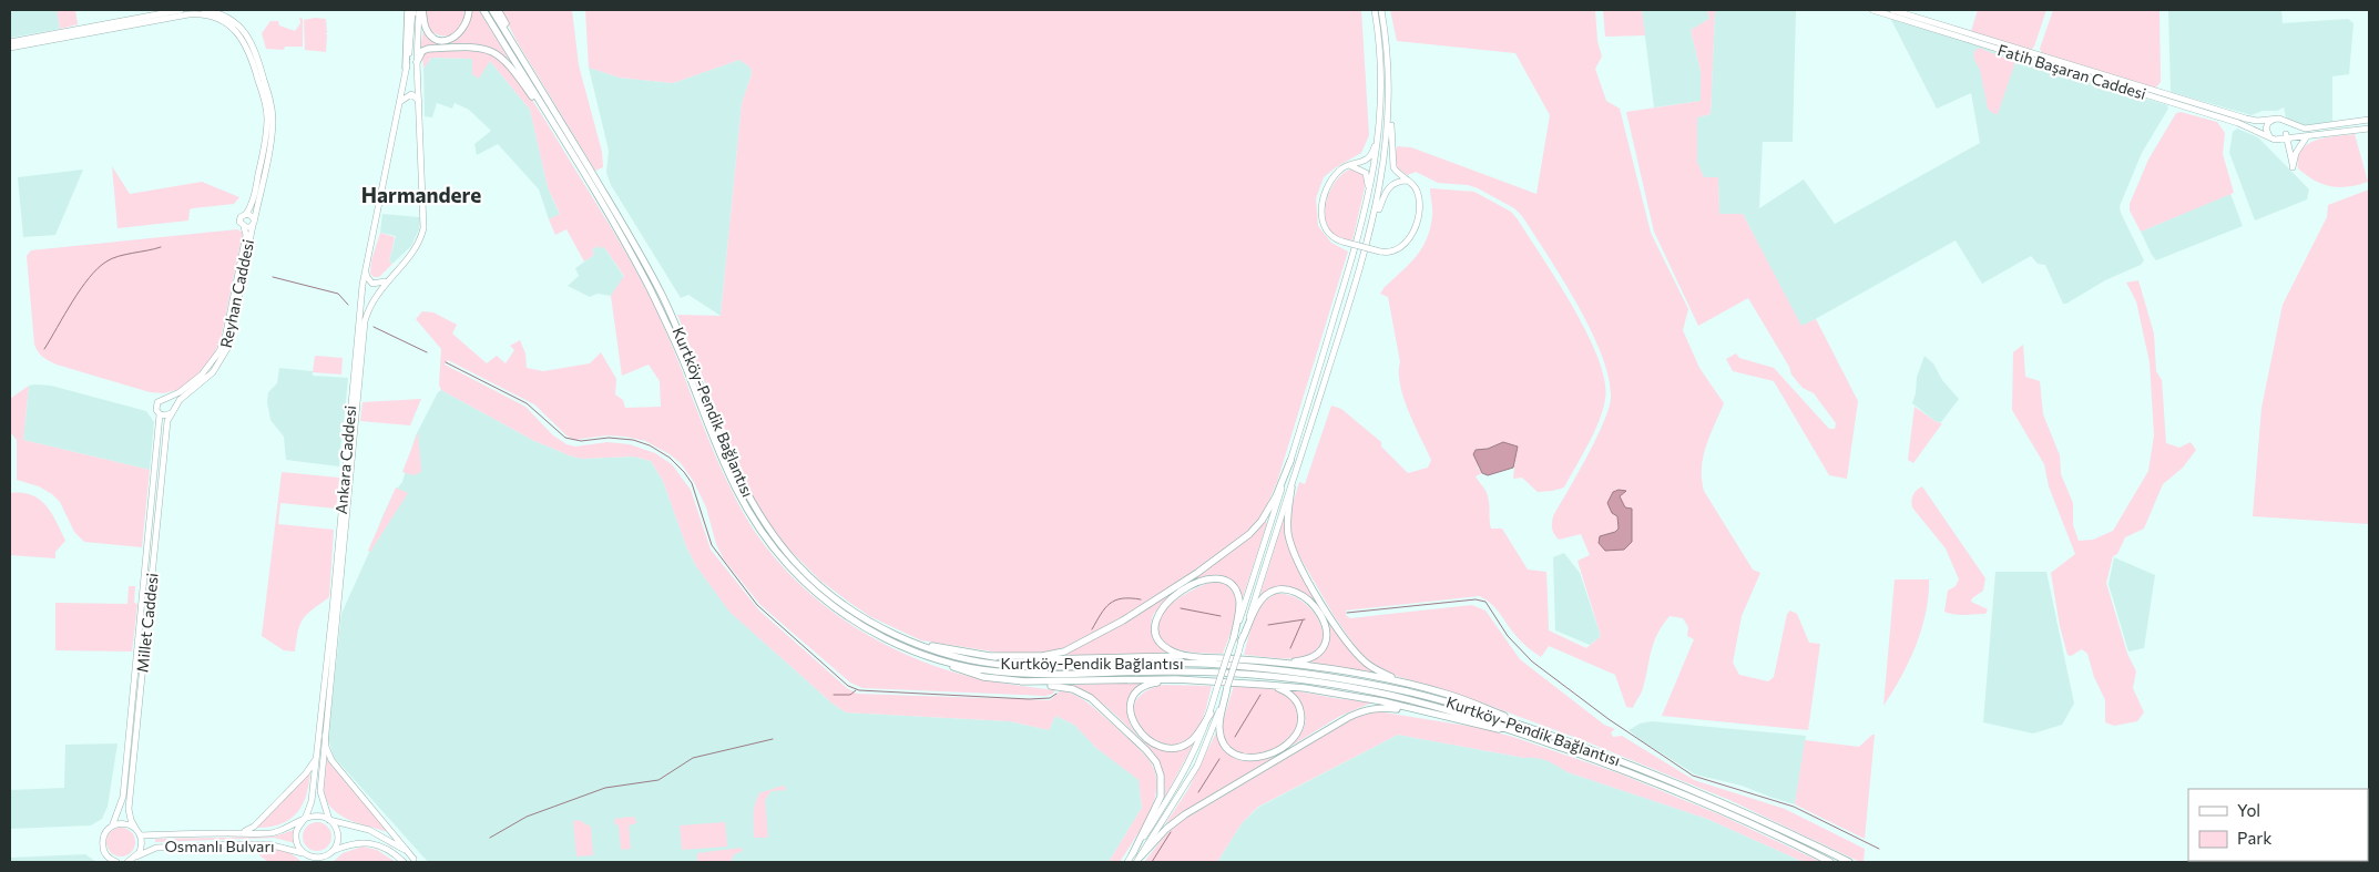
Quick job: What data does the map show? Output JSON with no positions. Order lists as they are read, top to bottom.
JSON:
{
  "streets": {
    "highway": ["Kurtköy-Pendik Bağlantısı"],
    "main road": [
      "Fatih Başaran Caddesi",
      "Reyhan Caddesi",
      "Ankara Caddesi",
      "Millet Caddesi",
      "Osmanlı Bulvarı"
    ]
  },
  "crossings": [
    ["Reyhan Caddesi", "Millet Caddesi"],
    ["Ankara Caddesi", "Osmanlı Bulvarı"],
    ["Millet Caddesi", "Osmanlı Bulvarı"]
  ],
  "districts": ["Harmandere"],
  "legend": ["Yol", "Park"]
}
